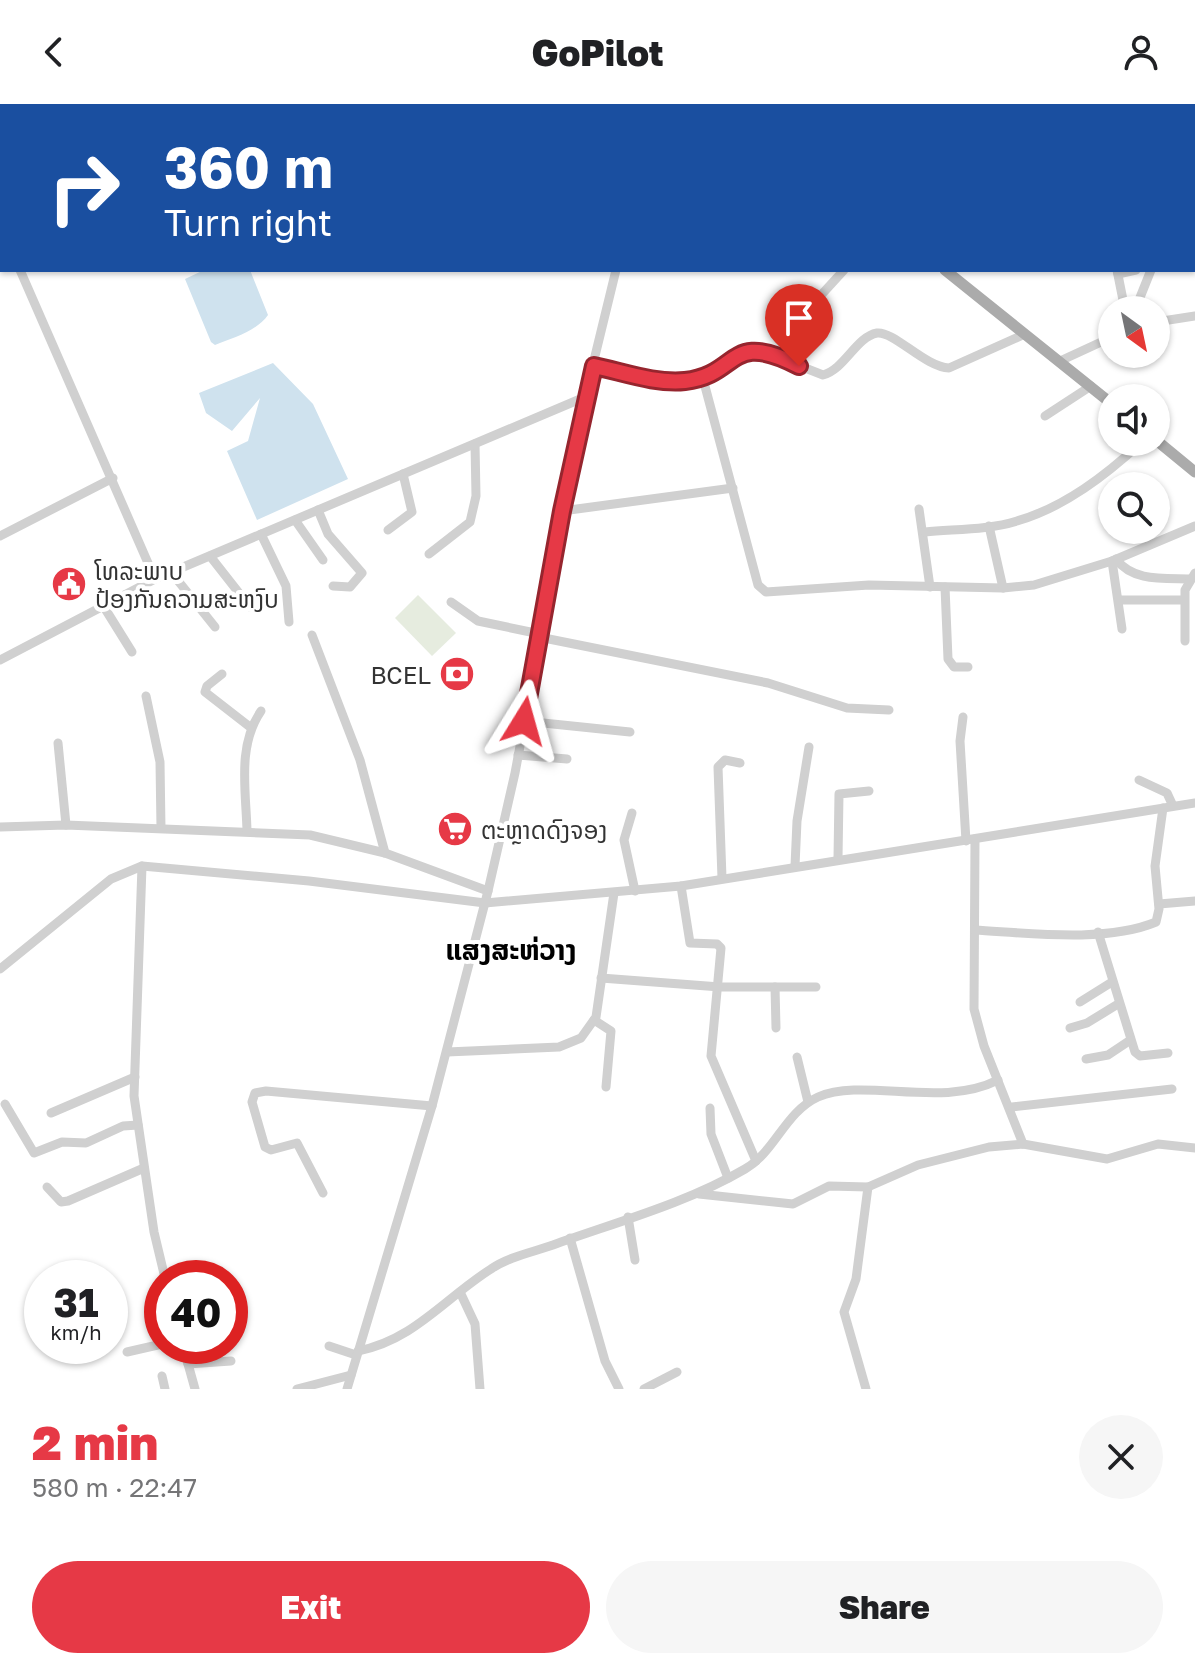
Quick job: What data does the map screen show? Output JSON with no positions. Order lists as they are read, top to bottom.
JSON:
{
  "districts": ["ແສງສະຫ່ວາງ"],
  "places": {
    "public building": ["ໂທລະພາບ ປ້ອງກັນຄວາມສະຫງົບ"],
    "bank": ["BCEL"],
    "supermarket": ["ຕະຫຼາດດົງຈອງ"]
  },
  "north": "bottom right",
  "page": {
    "header": "GoPilot",
    "turn": ["360 m", "Turn right"],
    "speed": "31 km/h",
    "limit": "40",
    "heading": ["2 min", "580 m · 22:47"],
    "buttons": ["Exit", "Share"]
  }
}
